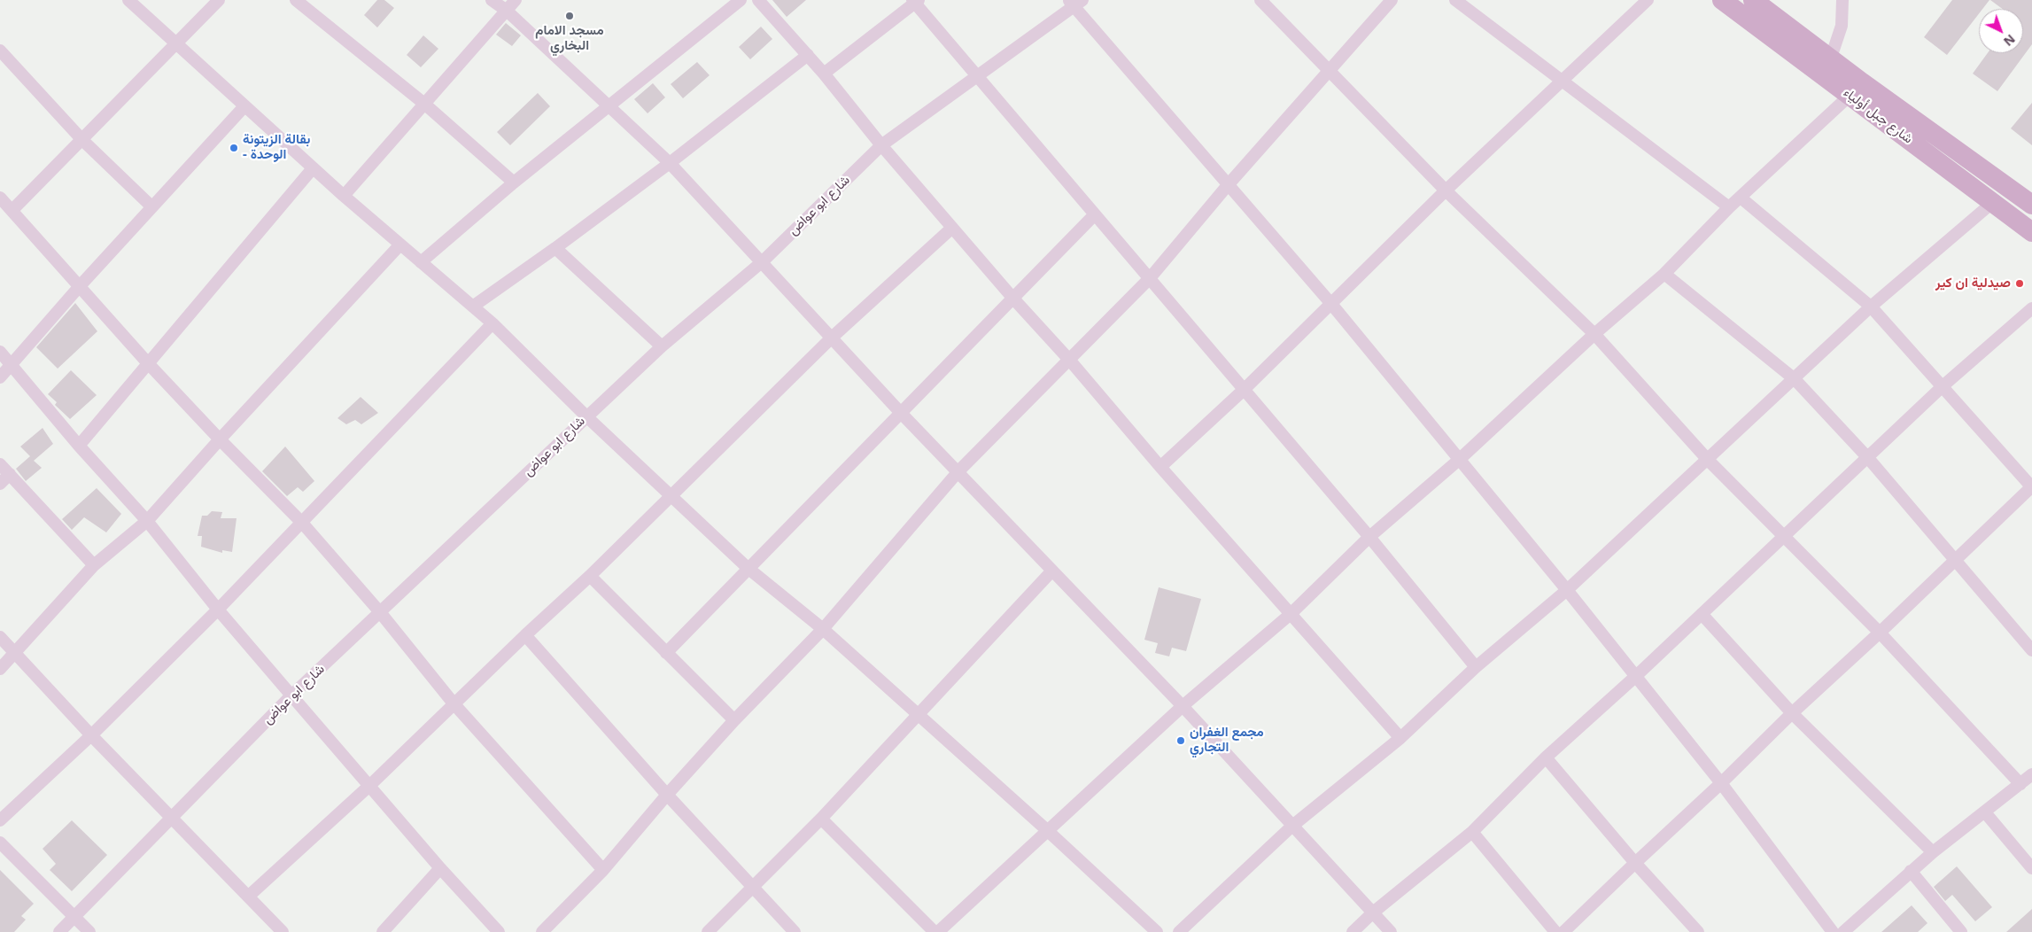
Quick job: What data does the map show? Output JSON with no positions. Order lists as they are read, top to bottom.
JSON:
{
  "streets": {
    "main road": ["شارع جبل أولياء"],
    "street": ["شارع ابو عواض"]
  },
  "places": [
    "مسجد الامام البخاري",
    "بقالة الزيتونة - الوحدة",
    "صيدلية ان كير",
    "مجمع الغفران التجاري"
  ],
  "north": "bottom right"
}
